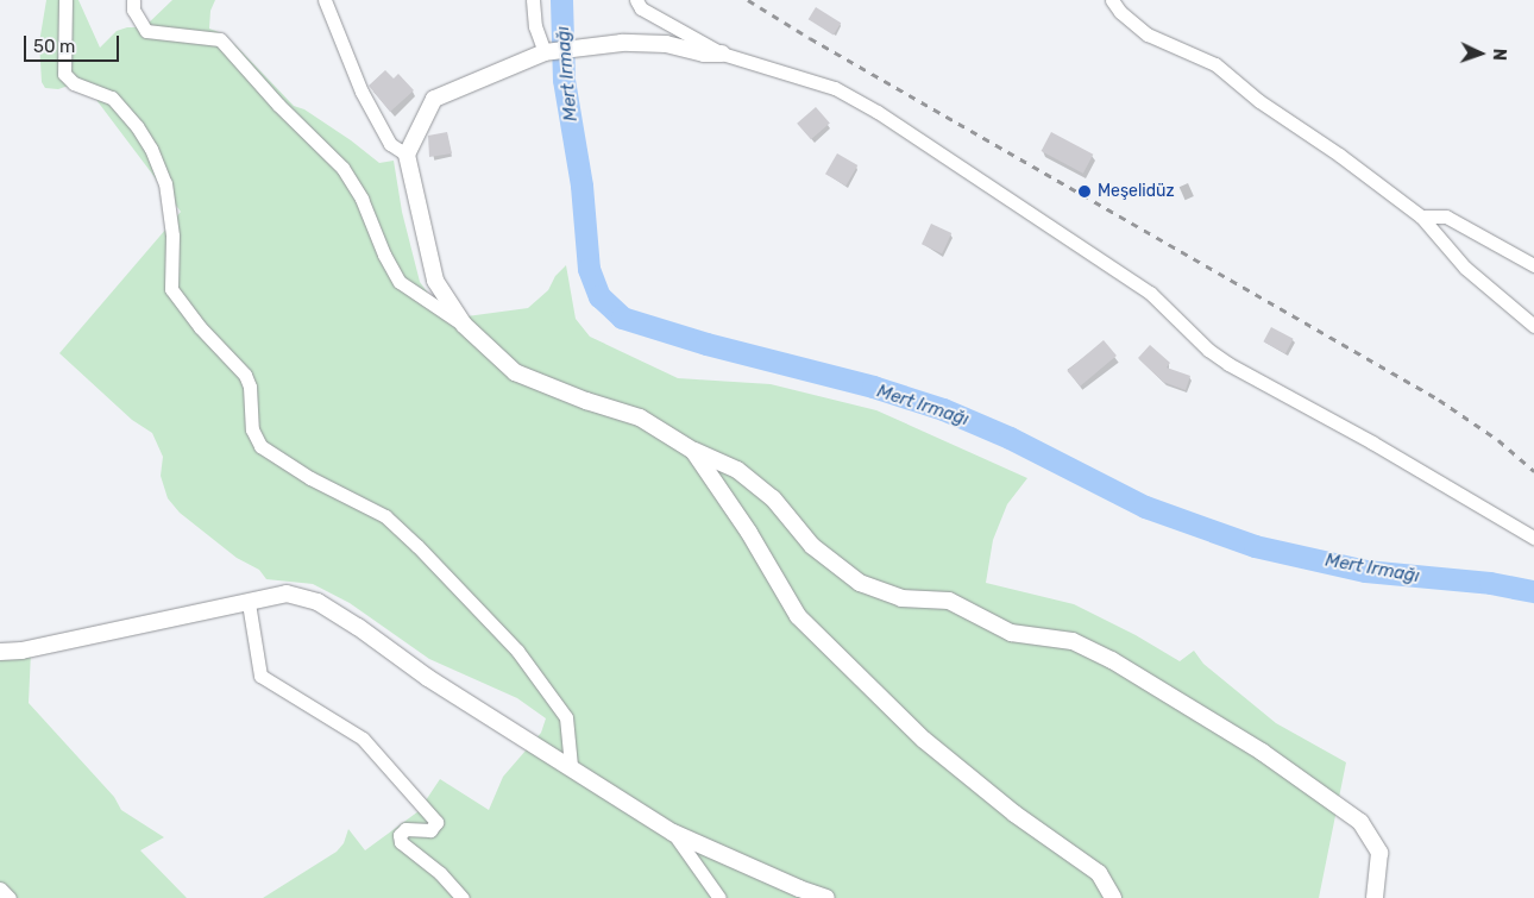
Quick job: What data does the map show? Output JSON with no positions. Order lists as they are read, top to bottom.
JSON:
{
  "water": ["Mert Irmağı"],
  "places": ["Meşelidüz"],
  "scale_bar": "50 m",
  "north": "right"
}
